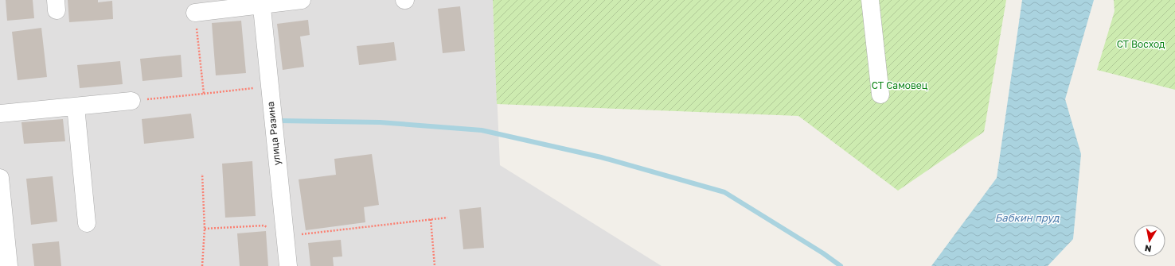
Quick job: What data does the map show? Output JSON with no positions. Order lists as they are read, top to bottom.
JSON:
{
  "streets": {
    "street": ["улица Разина"]
  },
  "water": ["Бабкин пруд"],
  "parks": ["СТ Восход", "СТ Самовец"],
  "north": "bottom"
}
